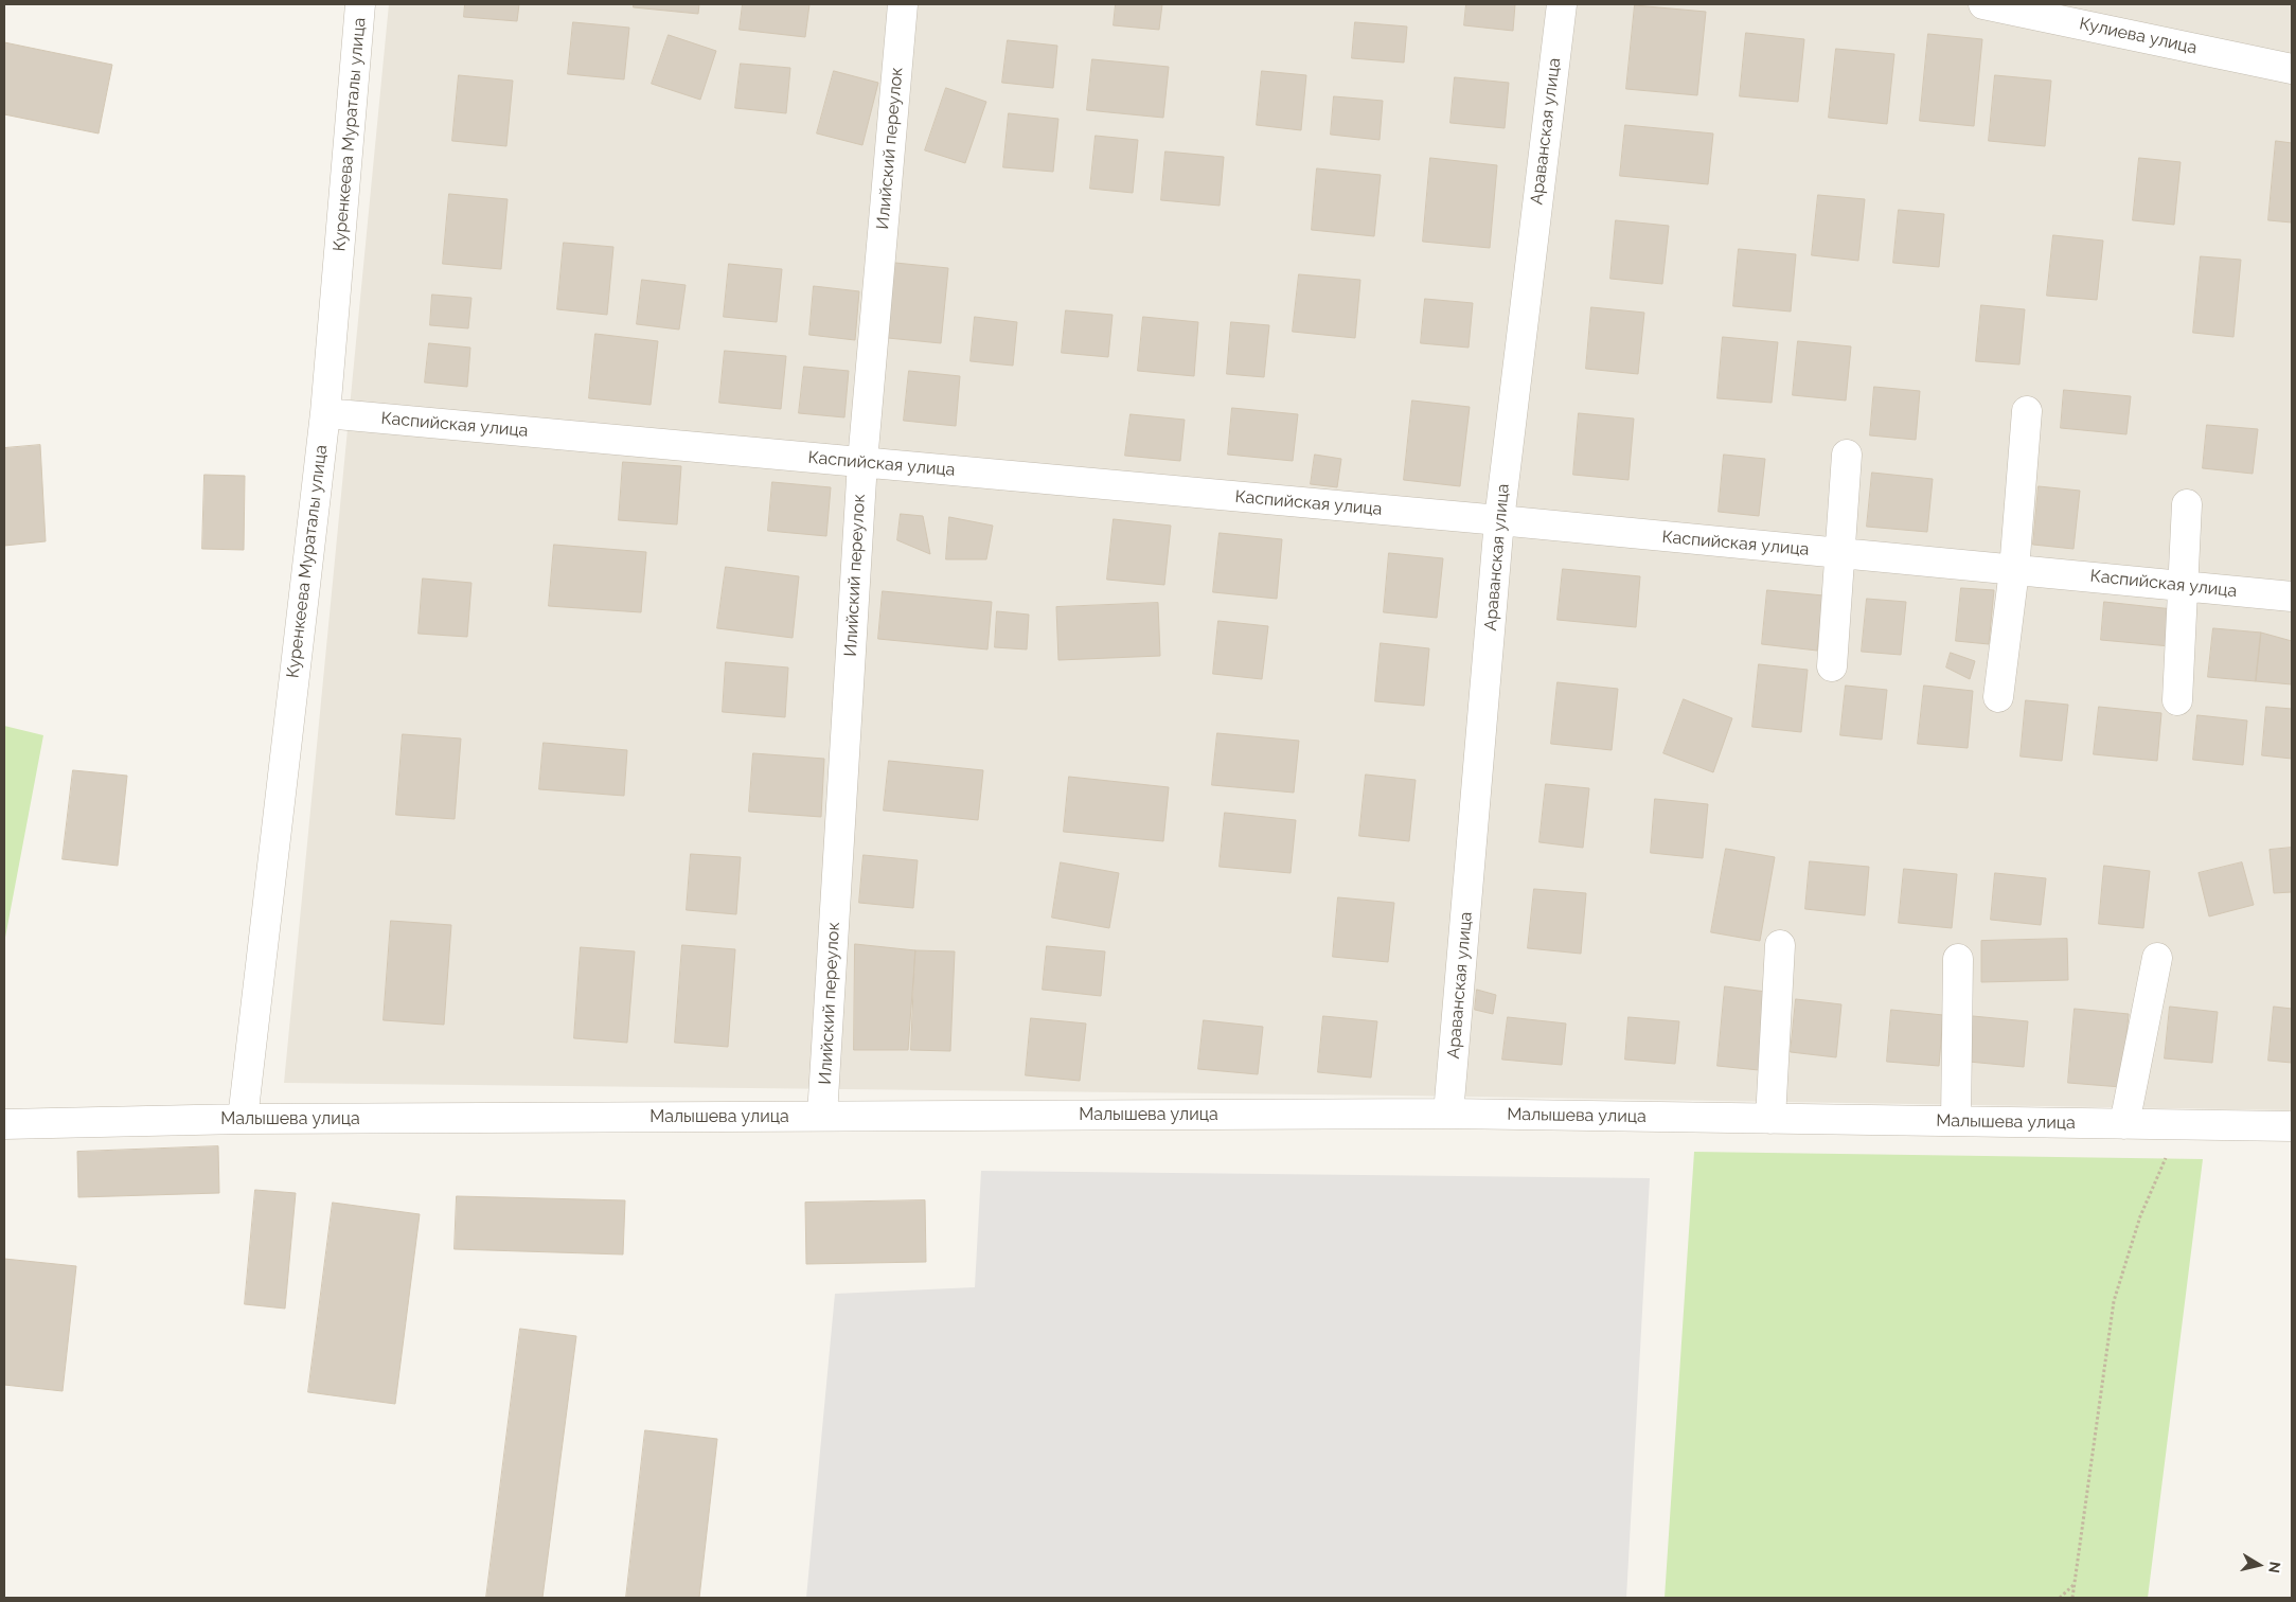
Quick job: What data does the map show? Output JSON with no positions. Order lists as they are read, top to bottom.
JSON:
{
  "streets": {
    "street": [
      "Кулиева улица",
      "Араванская улица",
      "Куренкеева Мураталы улица",
      "Илийский переулок",
      "Каспийская улица",
      "Малышева улица"
    ]
  },
  "crossings": [
    ["Араванская улица", "Каспийская улица"],
    ["Араванская улица", "Малышева улица"],
    ["Куренкеева Мураталы улица", "Каспийская улица"],
    ["Куренкеева Мураталы улица", "Малышева улица"],
    ["Илийский переулок", "Каспийская улица"],
    ["Илийский переулок", "Малышева улица"]
  ],
  "north": "right"
}
